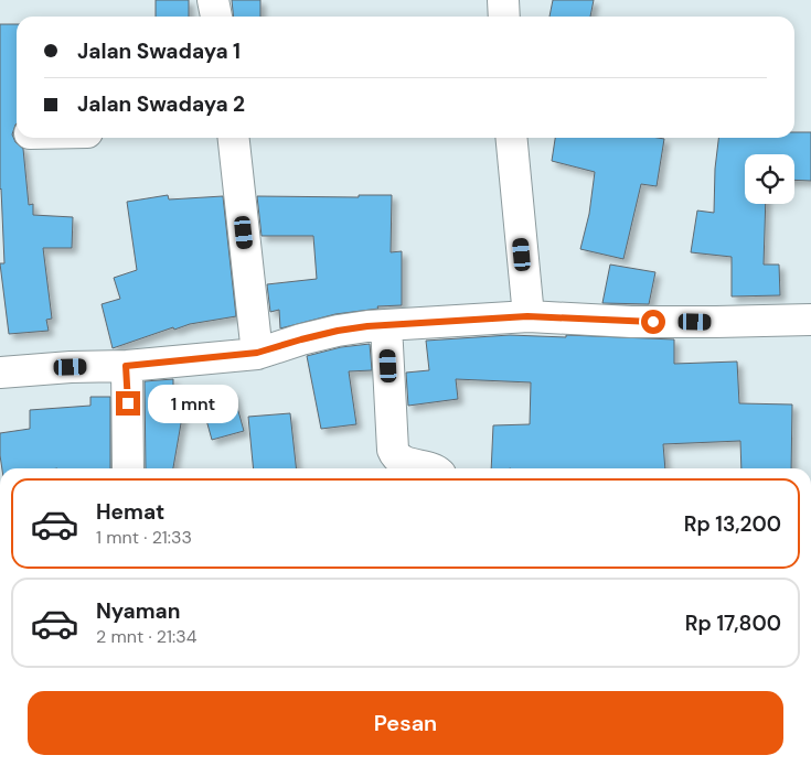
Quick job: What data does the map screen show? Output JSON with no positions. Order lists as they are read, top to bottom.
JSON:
{
  "page": {
    "banner": ["Jalan Swadaya 1", "Jalan Swadaya 2"],
    "bubble": "1 mnt",
    "list": [
      {
        "name": "Hemat",
        "note": "1 mnt · 21:33",
        "value": "Rp 13,200"
      },
      {
        "name": "Nyaman",
        "note": "2 mnt · 21:34",
        "value": "Rp 17,800"
      }
    ],
    "buttons": "Pesan"
  }
}
